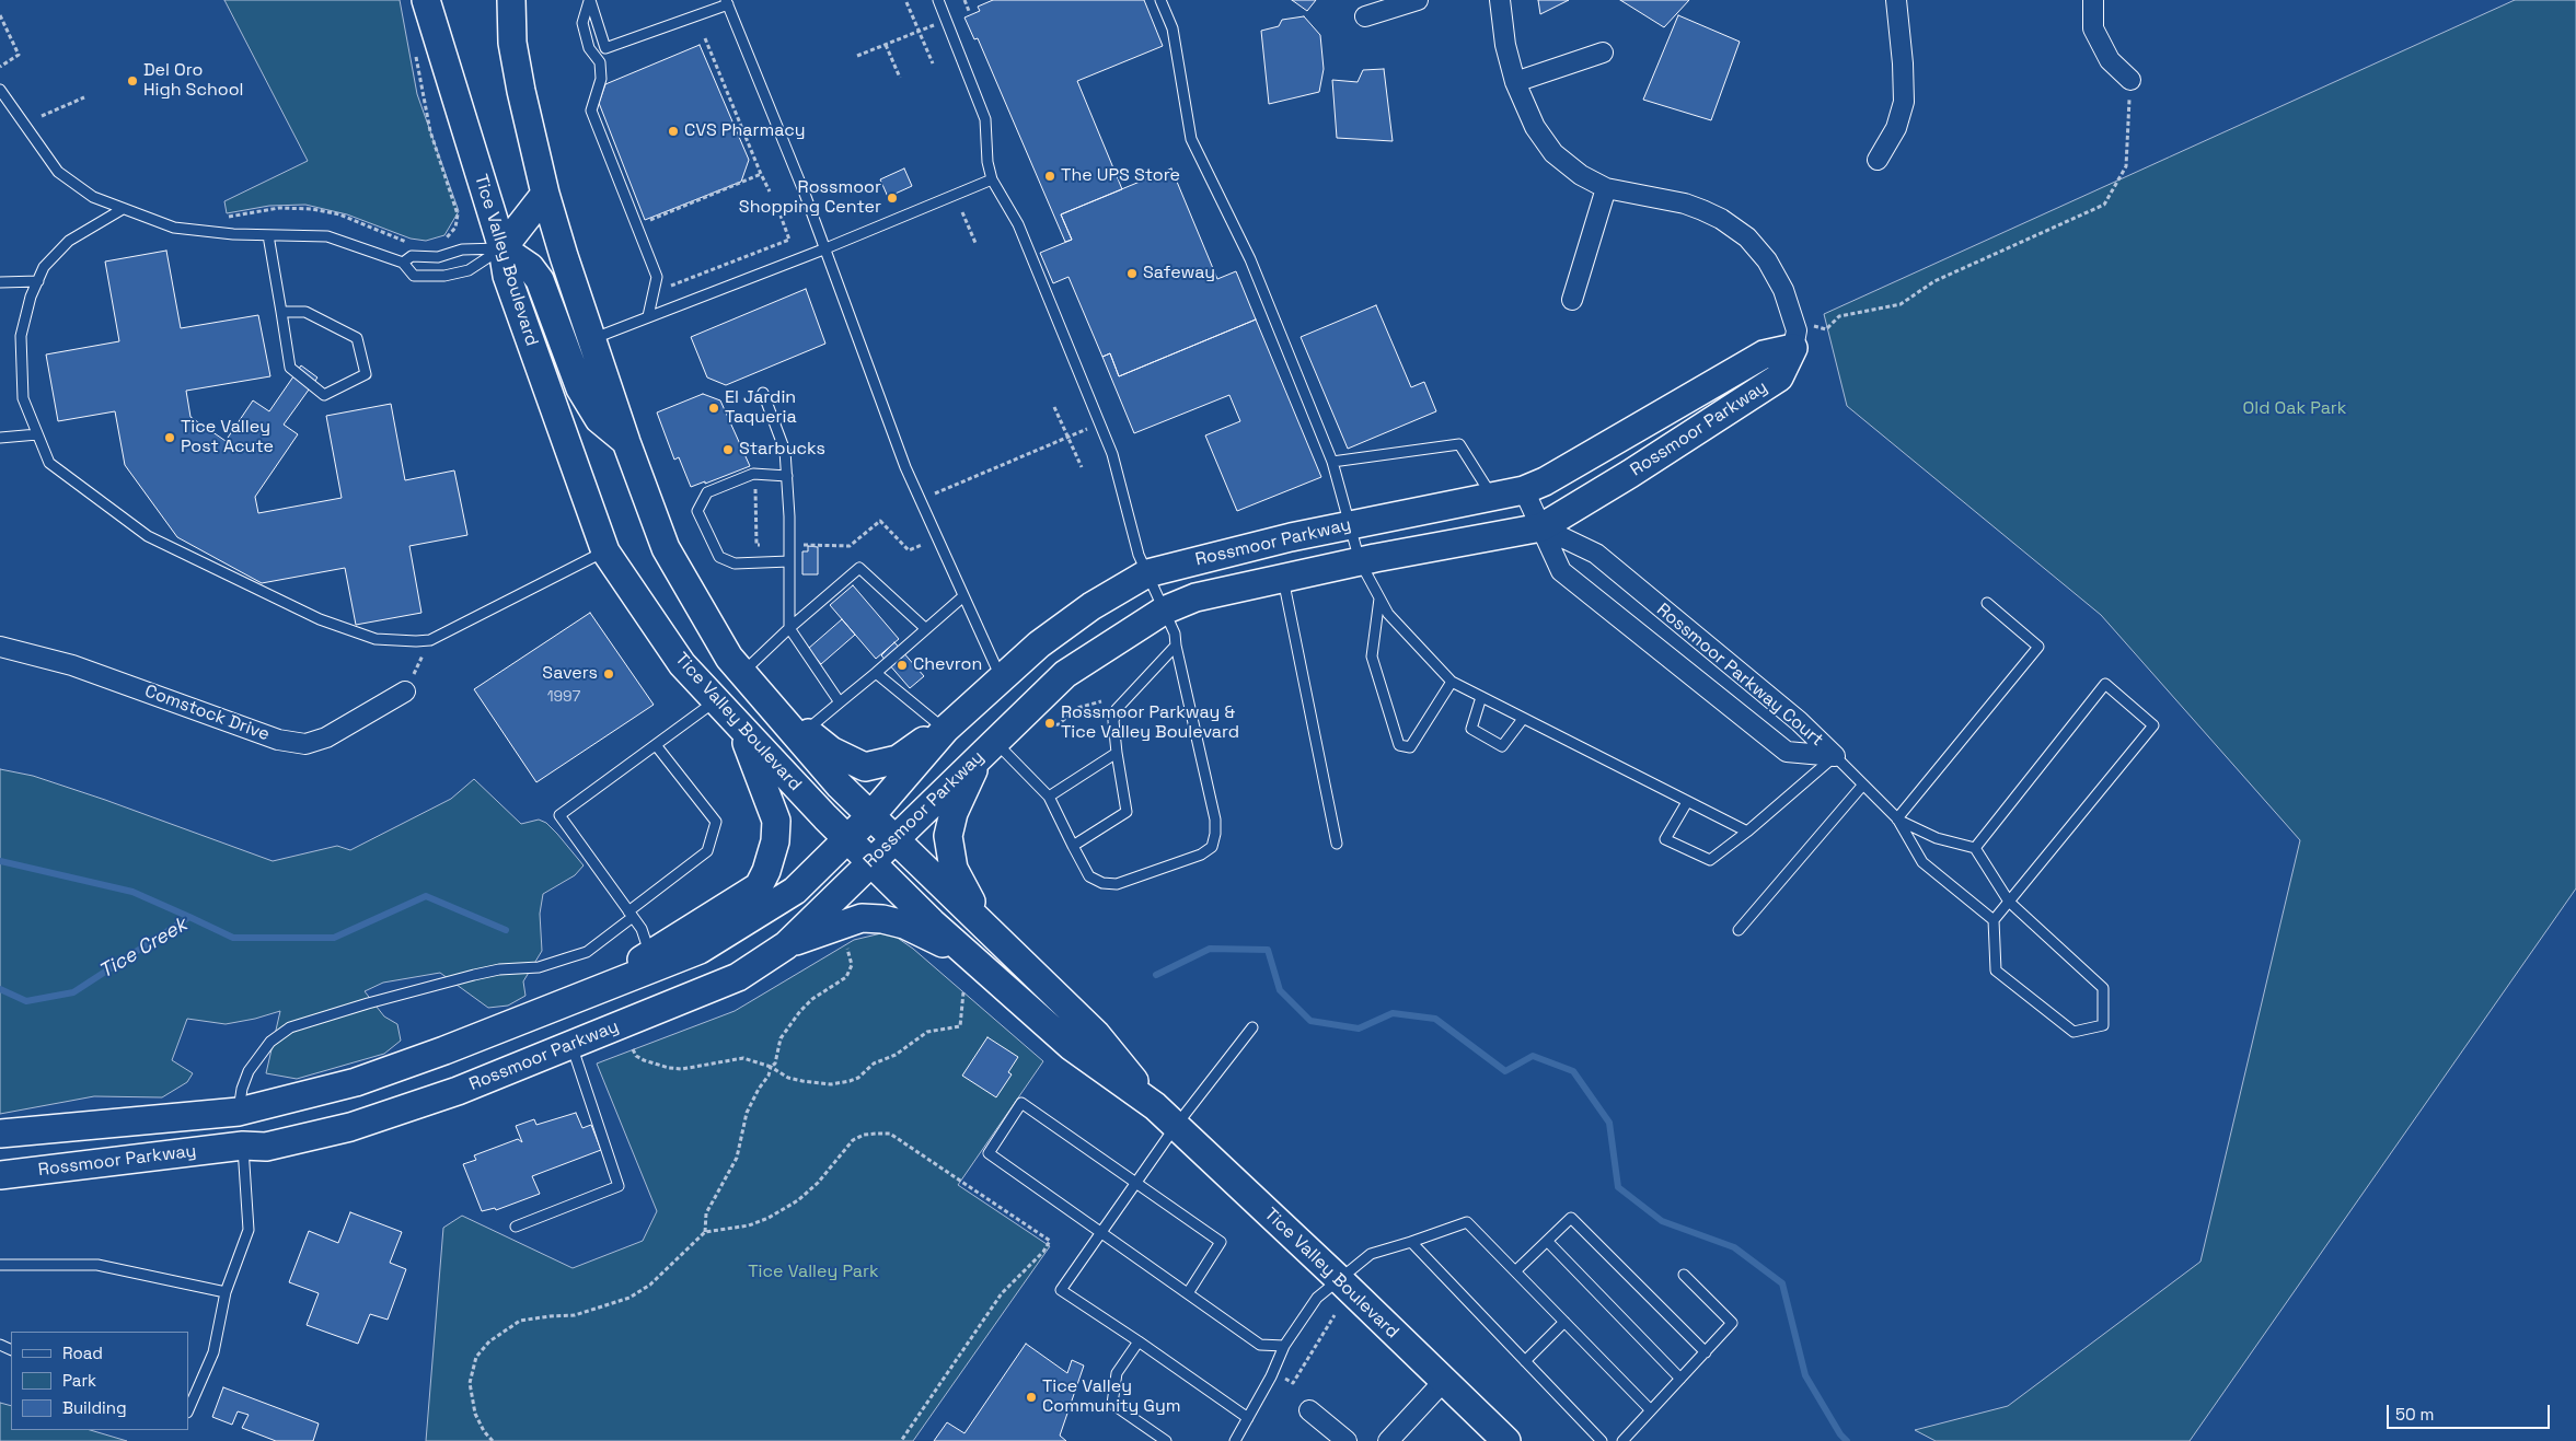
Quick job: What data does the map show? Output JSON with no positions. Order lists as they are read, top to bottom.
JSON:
{
  "streets": {
    "street": [
      "Tice Valley Boulevard",
      "Rossmoor Parkway",
      "Rossmoor Parkway Court",
      "Comstock Drive"
    ]
  },
  "crossings": [
    ["Tice Valley Boulevard", "Rossmoor Parkway"],
    ["Rossmoor Parkway", "Rossmoor Parkway Court"]
  ],
  "water": ["Tice Creek"],
  "parks": ["Old Oak Park", "Tice Valley Park"],
  "places": [
    "Del Oro High School",
    "CVS Pharmacy",
    "The UPS Store",
    "Rossmoor Shopping Center",
    "Safeway",
    "El Jardin Taqueria",
    "Tice Valley Post Acute",
    "Starbucks",
    "Chevron",
    "Savers",
    "Rossmoor Parkway & Tice Valley Boulevard",
    "Tice Valley Community Gym"
  ],
  "house_numbers": ["1997"],
  "legend": ["Road", "Park", "Building"],
  "scale_bar": "50 m"
}
